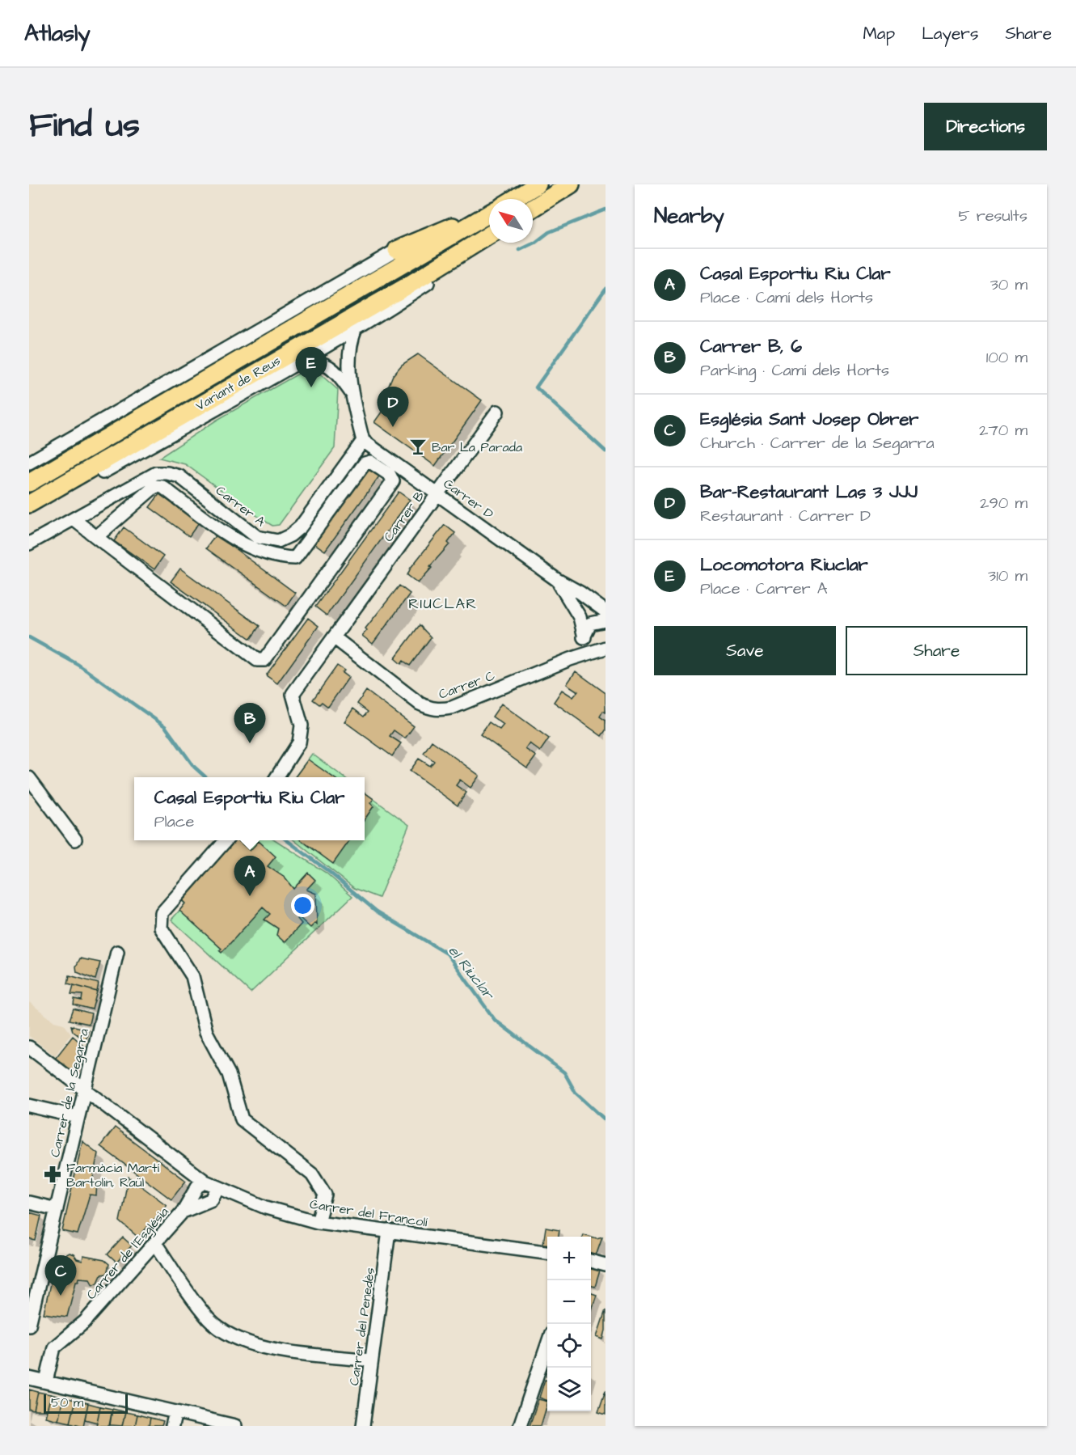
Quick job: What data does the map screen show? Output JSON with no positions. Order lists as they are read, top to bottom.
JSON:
{
  "streets": {
    "highway": ["Variant de Reus"],
    "street": [
      "Carrer D",
      "Carrer A",
      "Carrer B",
      "Carrer C",
      "Carrer de la Segarra",
      "Carrer del Francolí",
      "Carrer de l'Església",
      "Carrer del Penedès"
    ]
  },
  "crossings": [
    ["Carrer D", "Carrer A"],
    ["Carrer D", "Carrer B"],
    ["Carrer B", "Carrer C"],
    ["Carrer de la Segarra", "Carrer del Francolí"],
    ["Carrer del Francolí", "Carrer de l'Església"],
    ["Carrer del Francolí", "Carrer del Penedès"]
  ],
  "districts": ["RIUCLAR"],
  "water": ["el Riuclar"],
  "places": {
    "bar": ["Bar La Parada"],
    "pharmacy": ["Farmàcia Martí Bartolin, Raül"]
  },
  "scale_bar": "50 m",
  "north": "top left",
  "page": {
    "header": "Atlasly",
    "nav": ["Map", "Layers", "Share"],
    "title": "Find us",
    "buttons": [
      "Directions",
      ["Save", "Share"]
    ],
    "heading": ["Nearby", "5 results"],
    "list": [
      {
        "mark": "A",
        "name": "Casal Esportiu Riu Clar",
        "note": "Place · Camí dels Horts",
        "value": "30 m"
      },
      {
        "mark": "B",
        "name": "Carrer B, 6",
        "note": "Parking · Camí dels Horts",
        "value": "100 m"
      },
      {
        "mark": "C",
        "name": "Església Sant Josep Obrer",
        "note": "Church · Carrer de la Segarra",
        "value": "270 m"
      },
      {
        "mark": "D",
        "name": "Bar-Restaurant Las 3 JJJ",
        "note": "Restaurant · Carrer D",
        "value": "290 m"
      },
      {
        "mark": "E",
        "name": "Locomotora Riuclar",
        "note": "Place · Carrer A",
        "value": "310 m"
      }
    ],
    "pins": [
      "E",
      "D",
      "B",
      "A",
      "C"
    ],
    "popup": ["Casal Esportiu Riu Clar", "Place"],
    "map_buttons": ["+", "−"],
    "scale": "50 m"
  }
}
